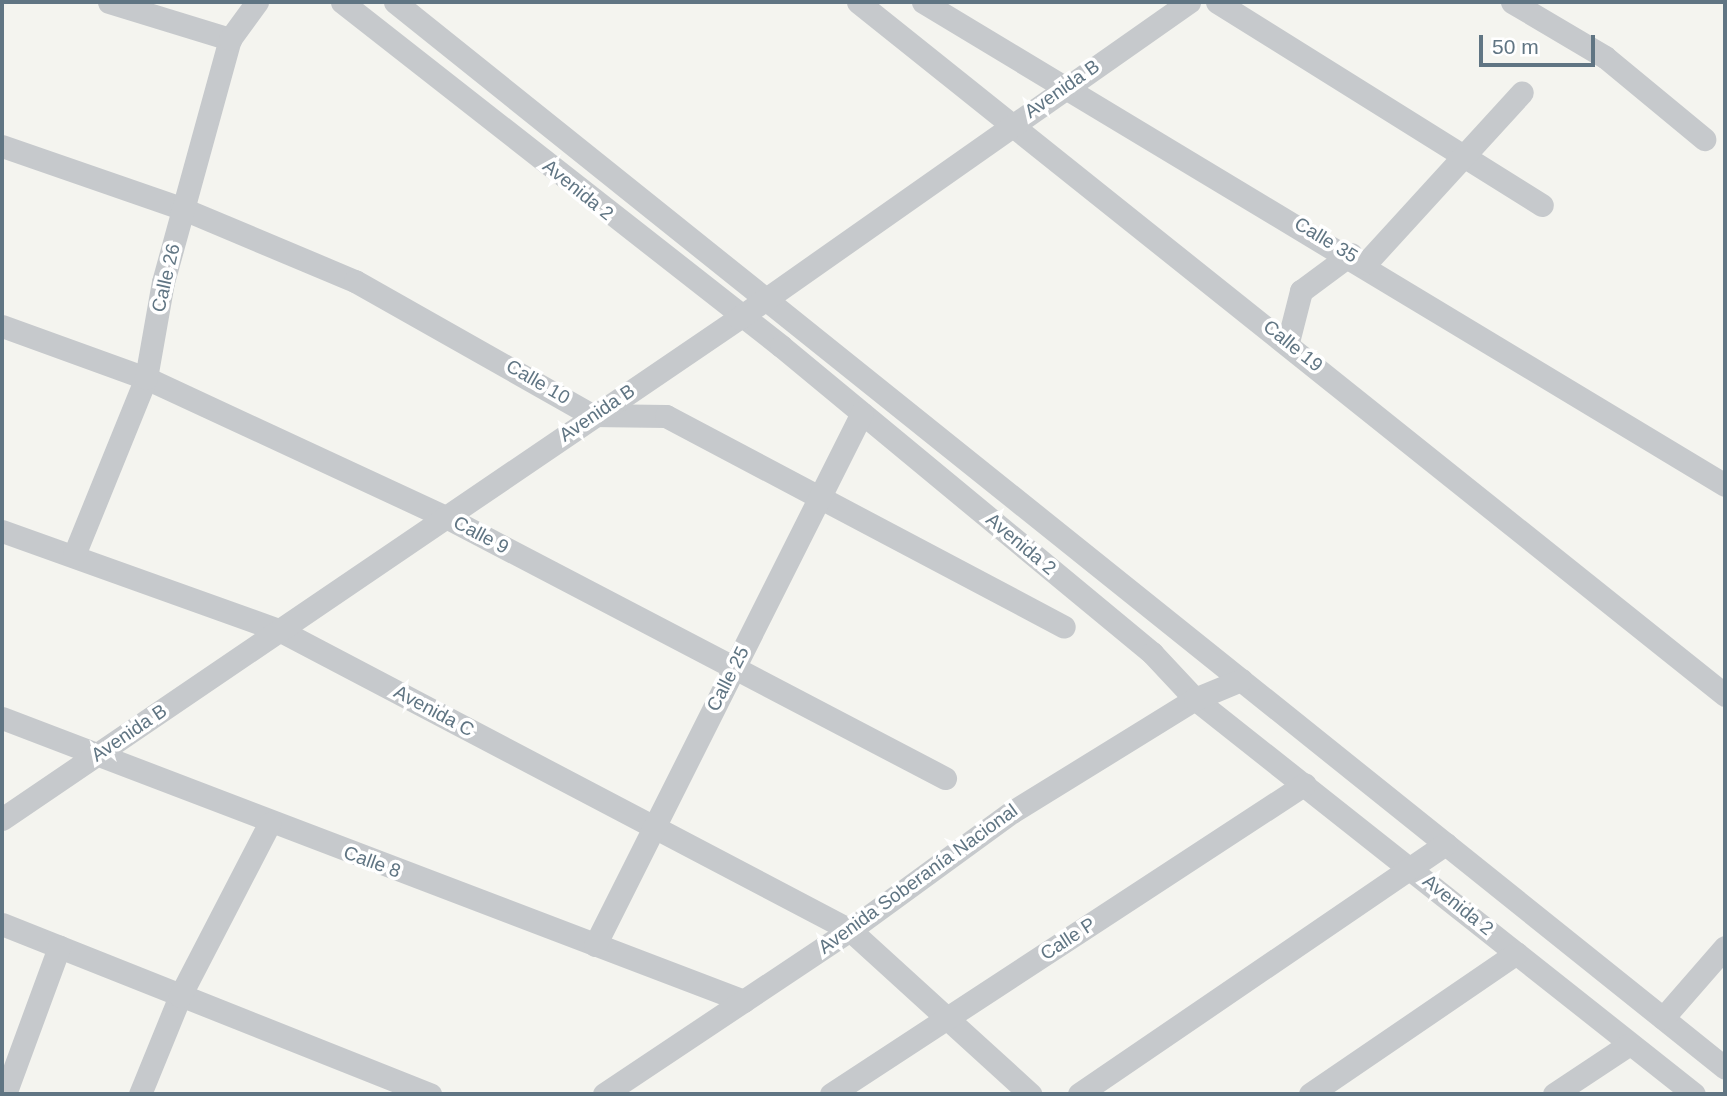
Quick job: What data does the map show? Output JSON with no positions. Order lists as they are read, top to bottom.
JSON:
{
  "streets": {
    "street": [
      "Avenida B",
      "Avenida 2",
      "Calle 35",
      "Calle 26",
      "Calle 19",
      "Calle 10",
      "Calle 9",
      "Calle 25",
      "Avenida C",
      "Calle 8",
      "Avenida Soberanía Nacional",
      "Calle P"
    ]
  },
  "crossings": [
    ["Avenida B", "Avenida 2"],
    ["Avenida B", "Calle 35"],
    ["Avenida B", "Calle 19"],
    ["Avenida B", "Calle 10"],
    ["Avenida B", "Calle 9"],
    ["Avenida B", "Avenida C"],
    ["Avenida B", "Calle 8"],
    ["Avenida 2", "Calle 25"],
    ["Avenida 2", "Avenida Soberanía Nacional"],
    ["Avenida 2", "Calle P"],
    ["Calle 26", "Calle 10"],
    ["Calle 26", "Calle 9"],
    ["Calle 26", "Avenida C"],
    ["Calle 10", "Calle 25"],
    ["Calle 9", "Calle 25"],
    ["Calle 25", "Avenida C"],
    ["Calle 25", "Calle 8"],
    ["Avenida C", "Avenida Soberanía Nacional"],
    ["Avenida C", "Calle P"],
    ["Calle 8", "Avenida Soberanía Nacional"]
  ],
  "scale_bar": "50 m"
}
